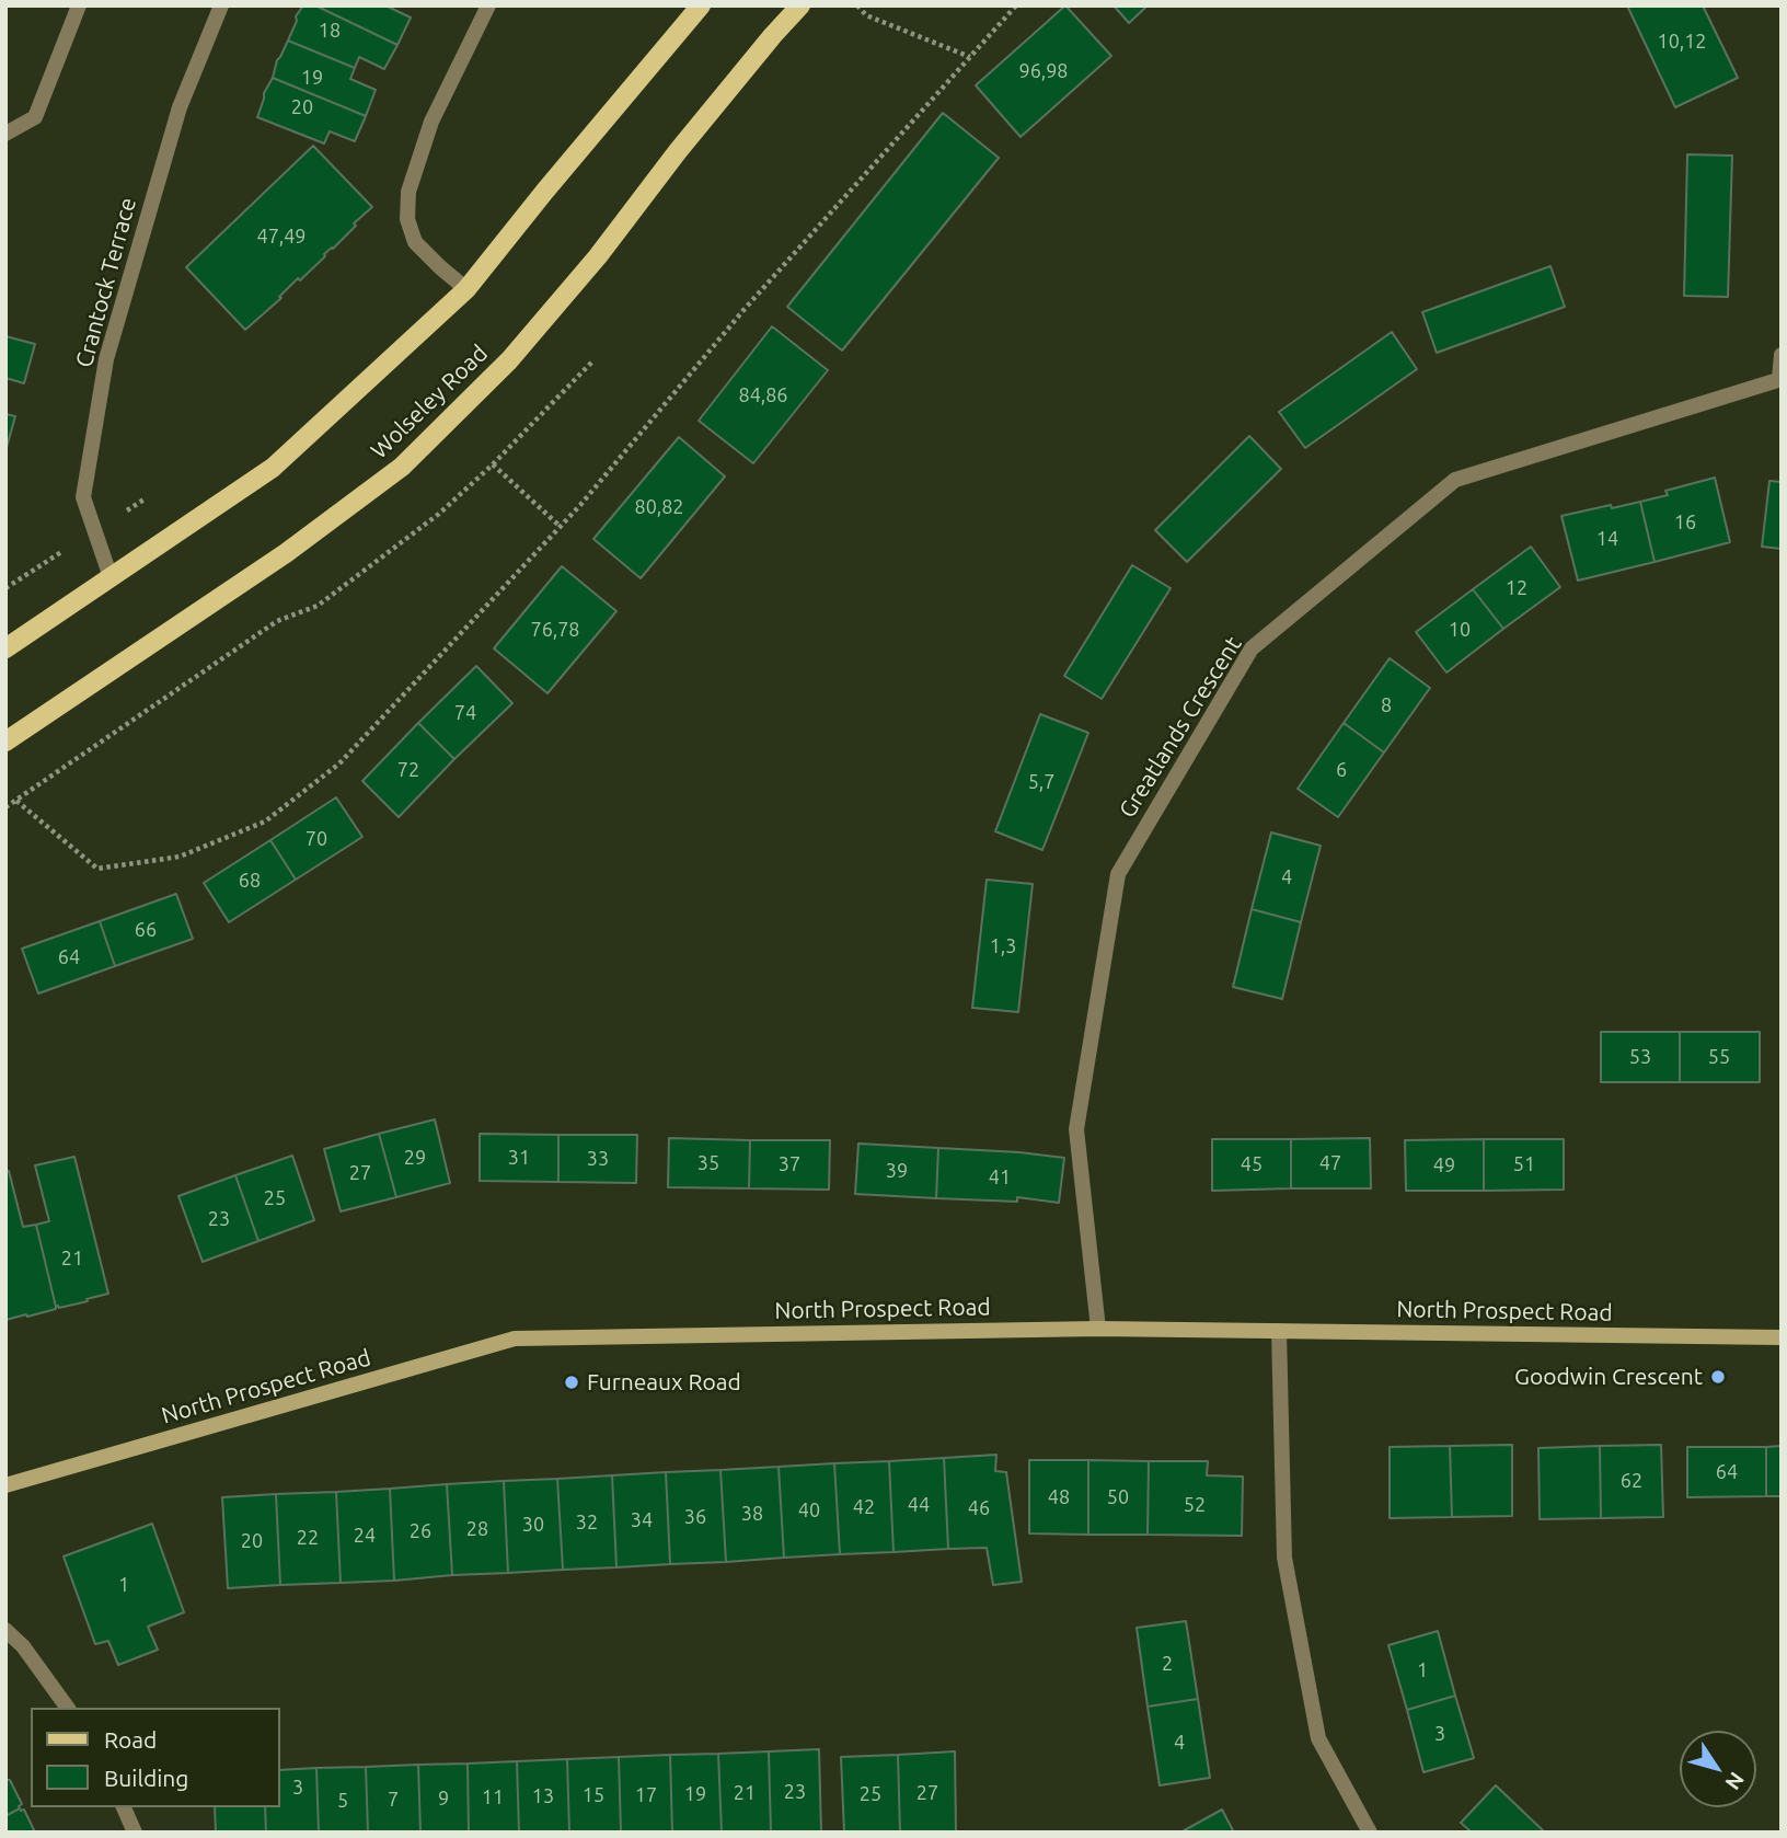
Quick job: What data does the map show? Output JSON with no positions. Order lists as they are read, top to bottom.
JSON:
{
  "streets": {
    "main road": ["Wolseley Road"],
    "street": ["Crantock Terrace", "Greatlands Crescent", "North Prospect Road"]
  },
  "crossings": [
    ["Greatlands Crescent", "North Prospect Road"]
  ],
  "places": ["Goodwin Crescent", "Furneaux Road"],
  "house_numbers": [
    "18",
    "10,12",
    "96,98",
    "19",
    "20",
    "47,49",
    "84,86",
    "80,82",
    "16",
    "14",
    "12",
    "76,78",
    "10",
    "8",
    "74",
    "72",
    "6",
    "5,7",
    "70",
    "4",
    "68",
    "66",
    "1,3",
    "64",
    "53",
    "55",
    "29",
    "31",
    "33",
    "35",
    "47",
    "37",
    "45",
    "51",
    "49",
    "39",
    "27",
    "41",
    "25",
    "23",
    "21",
    "64",
    "62",
    "48",
    "50",
    "44",
    "52",
    "42",
    "46",
    "40",
    "38",
    "36",
    "34",
    "32",
    "30",
    "28",
    "26",
    "24",
    "22",
    "20",
    "1",
    "2",
    "1",
    "3",
    "4",
    "3",
    "23",
    "21",
    "27",
    "19",
    "25",
    "15",
    "17",
    "13",
    "11",
    "9",
    "7",
    "5"
  ],
  "legend": ["Road", "Building"],
  "north": "bottom right"
}
